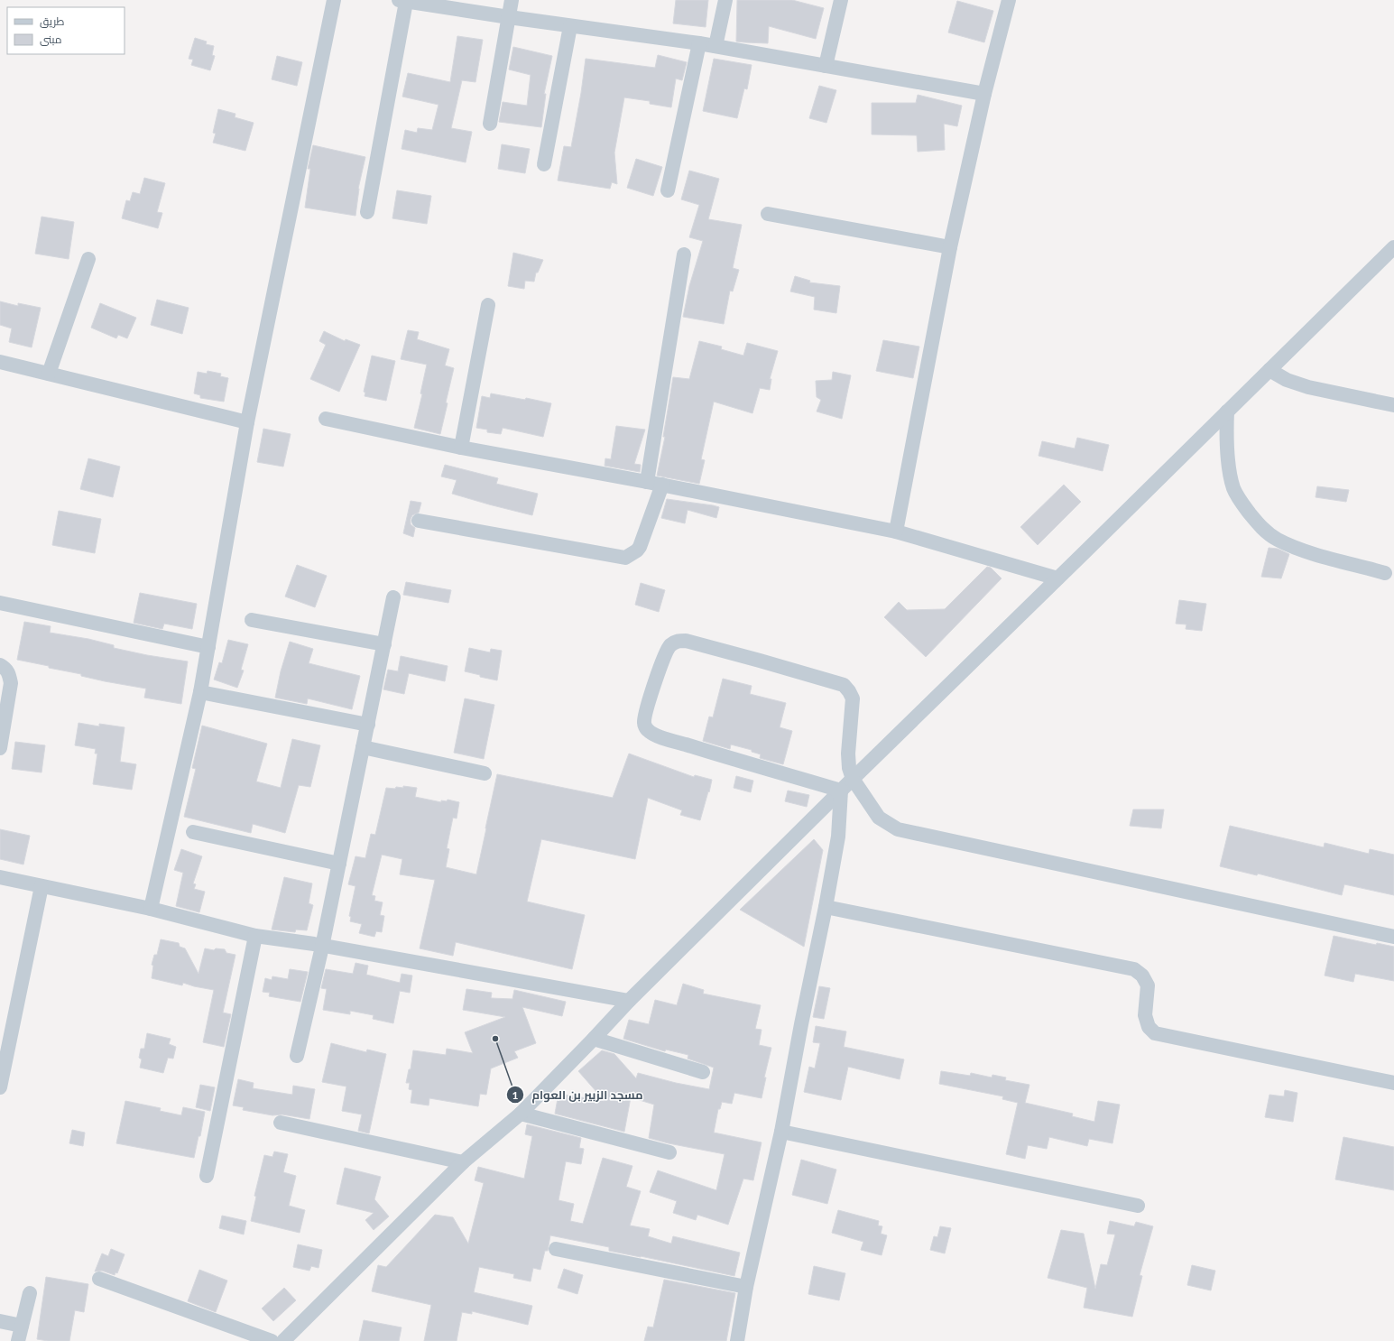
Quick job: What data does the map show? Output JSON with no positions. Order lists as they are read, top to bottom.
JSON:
{
  "places": ["مسجد الزبير بن العوام"],
  "legend": ["طريق", "مبنى"]
}
